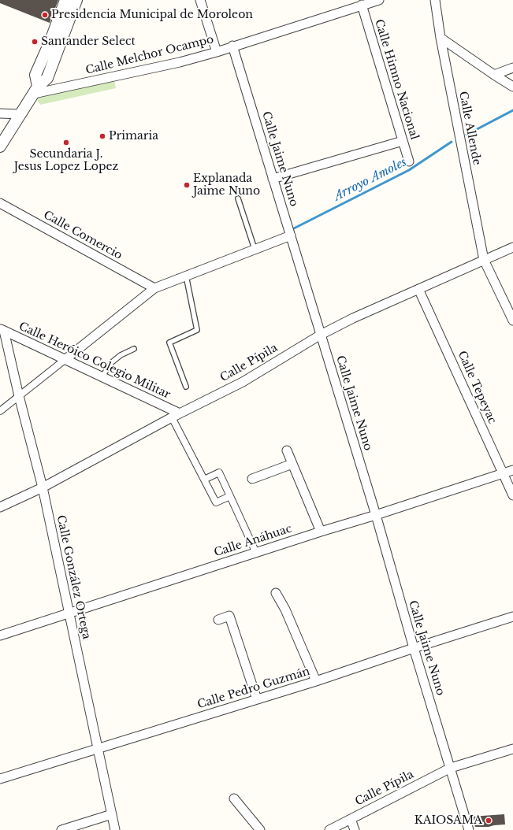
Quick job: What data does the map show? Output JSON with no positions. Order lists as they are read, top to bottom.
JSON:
{
  "streets": {
    "street": [
      "Calle Melchor Ocampo",
      "Calle Himno Nacional",
      "Calle Allende",
      "Calle Jaime Nuno",
      "Calle Comercio",
      "Calle Heróico Colegio Militar",
      "Calle Pípila",
      "Calle Tepeyac",
      "Calle Anáhuac",
      "Calle González Ortega",
      "Calle Pedro Guzmán"
    ]
  },
  "crossings": [
    ["Calle Melchor Ocampo", "Calle Himno Nacional"],
    ["Calle Melchor Ocampo", "Calle Jaime Nuno"],
    ["Calle Allende", "Calle Pípila"],
    ["Calle Jaime Nuno", "Calle Pípila"],
    ["Calle Jaime Nuno", "Calle Anáhuac"],
    ["Calle Jaime Nuno", "Calle Pedro Guzmán"],
    ["Calle Heróico Colegio Militar", "Calle Pípila"],
    ["Calle Heróico Colegio Militar", "Calle González Ortega"],
    ["Calle Pípila", "Calle Tepeyac"],
    ["Calle Pípila", "Calle González Ortega"],
    ["Calle Tepeyac", "Calle Anáhuac"],
    ["Calle Anáhuac", "Calle González Ortega"],
    ["Calle González Ortega", "Calle Pedro Guzmán"]
  ],
  "water": ["Arroyo Amoles"],
  "places": [
    "Presidencia Municipal de Moroleon",
    "Santander Select",
    "Primaria",
    "Secundaria J. Jesus Lopez Lopez",
    "Explanada Jaime Nuno",
    "KAIOSAMA"
  ]
}
